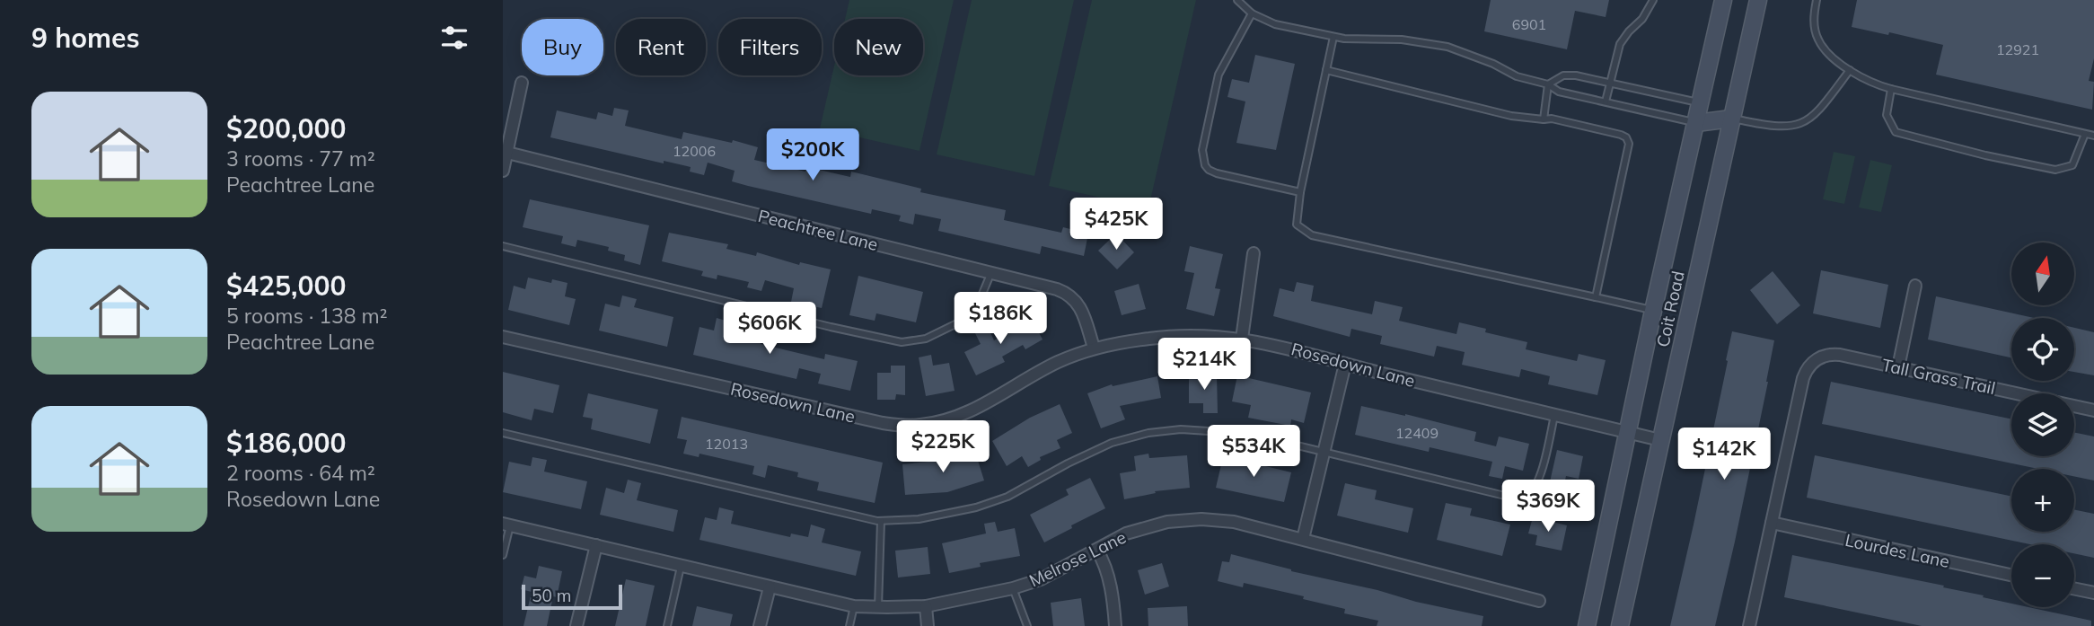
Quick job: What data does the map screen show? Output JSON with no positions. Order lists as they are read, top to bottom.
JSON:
{
  "streets": {
    "main road": ["Coit Road"],
    "street": [
      "Peachtree Lane",
      "Rosedown Lane",
      "Tall Grass Trail",
      "Lourdes Lane",
      "Melrose Lane"
    ]
  },
  "crossings": [
    ["Peachtree Lane", "Rosedown Lane"],
    ["Coit Road", "Rosedown Lane"],
    ["Tall Grass Trail", "Lourdes Lane"]
  ],
  "house_numbers": [
    "6901",
    "12921",
    "12006",
    "12409",
    "12013"
  ],
  "scale_bar": "50 m",
  "north": "top",
  "page": {
    "heading": "9 homes",
    "chip": [
      "Buy",
      "Rent",
      "Filters",
      "New"
    ],
    "list": [
      {
        "name": "$200,000",
        "note": "3 rooms · 77 m² · Peachtree Lane"
      },
      {
        "name": "$425,000",
        "note": "5 rooms · 138 m² · Peachtree Lane"
      },
      {
        "name": "$186,000",
        "note": "2 rooms · 64 m² · Rosedown Lane"
      }
    ],
    "price": [
      "$200K",
      "$425K",
      "$186K",
      "$606K",
      "$214K",
      "$225K",
      "$534K",
      "$142K",
      "$369K"
    ],
    "map_buttons": ["+", "−"],
    "scale": "50 m"
  }
}
